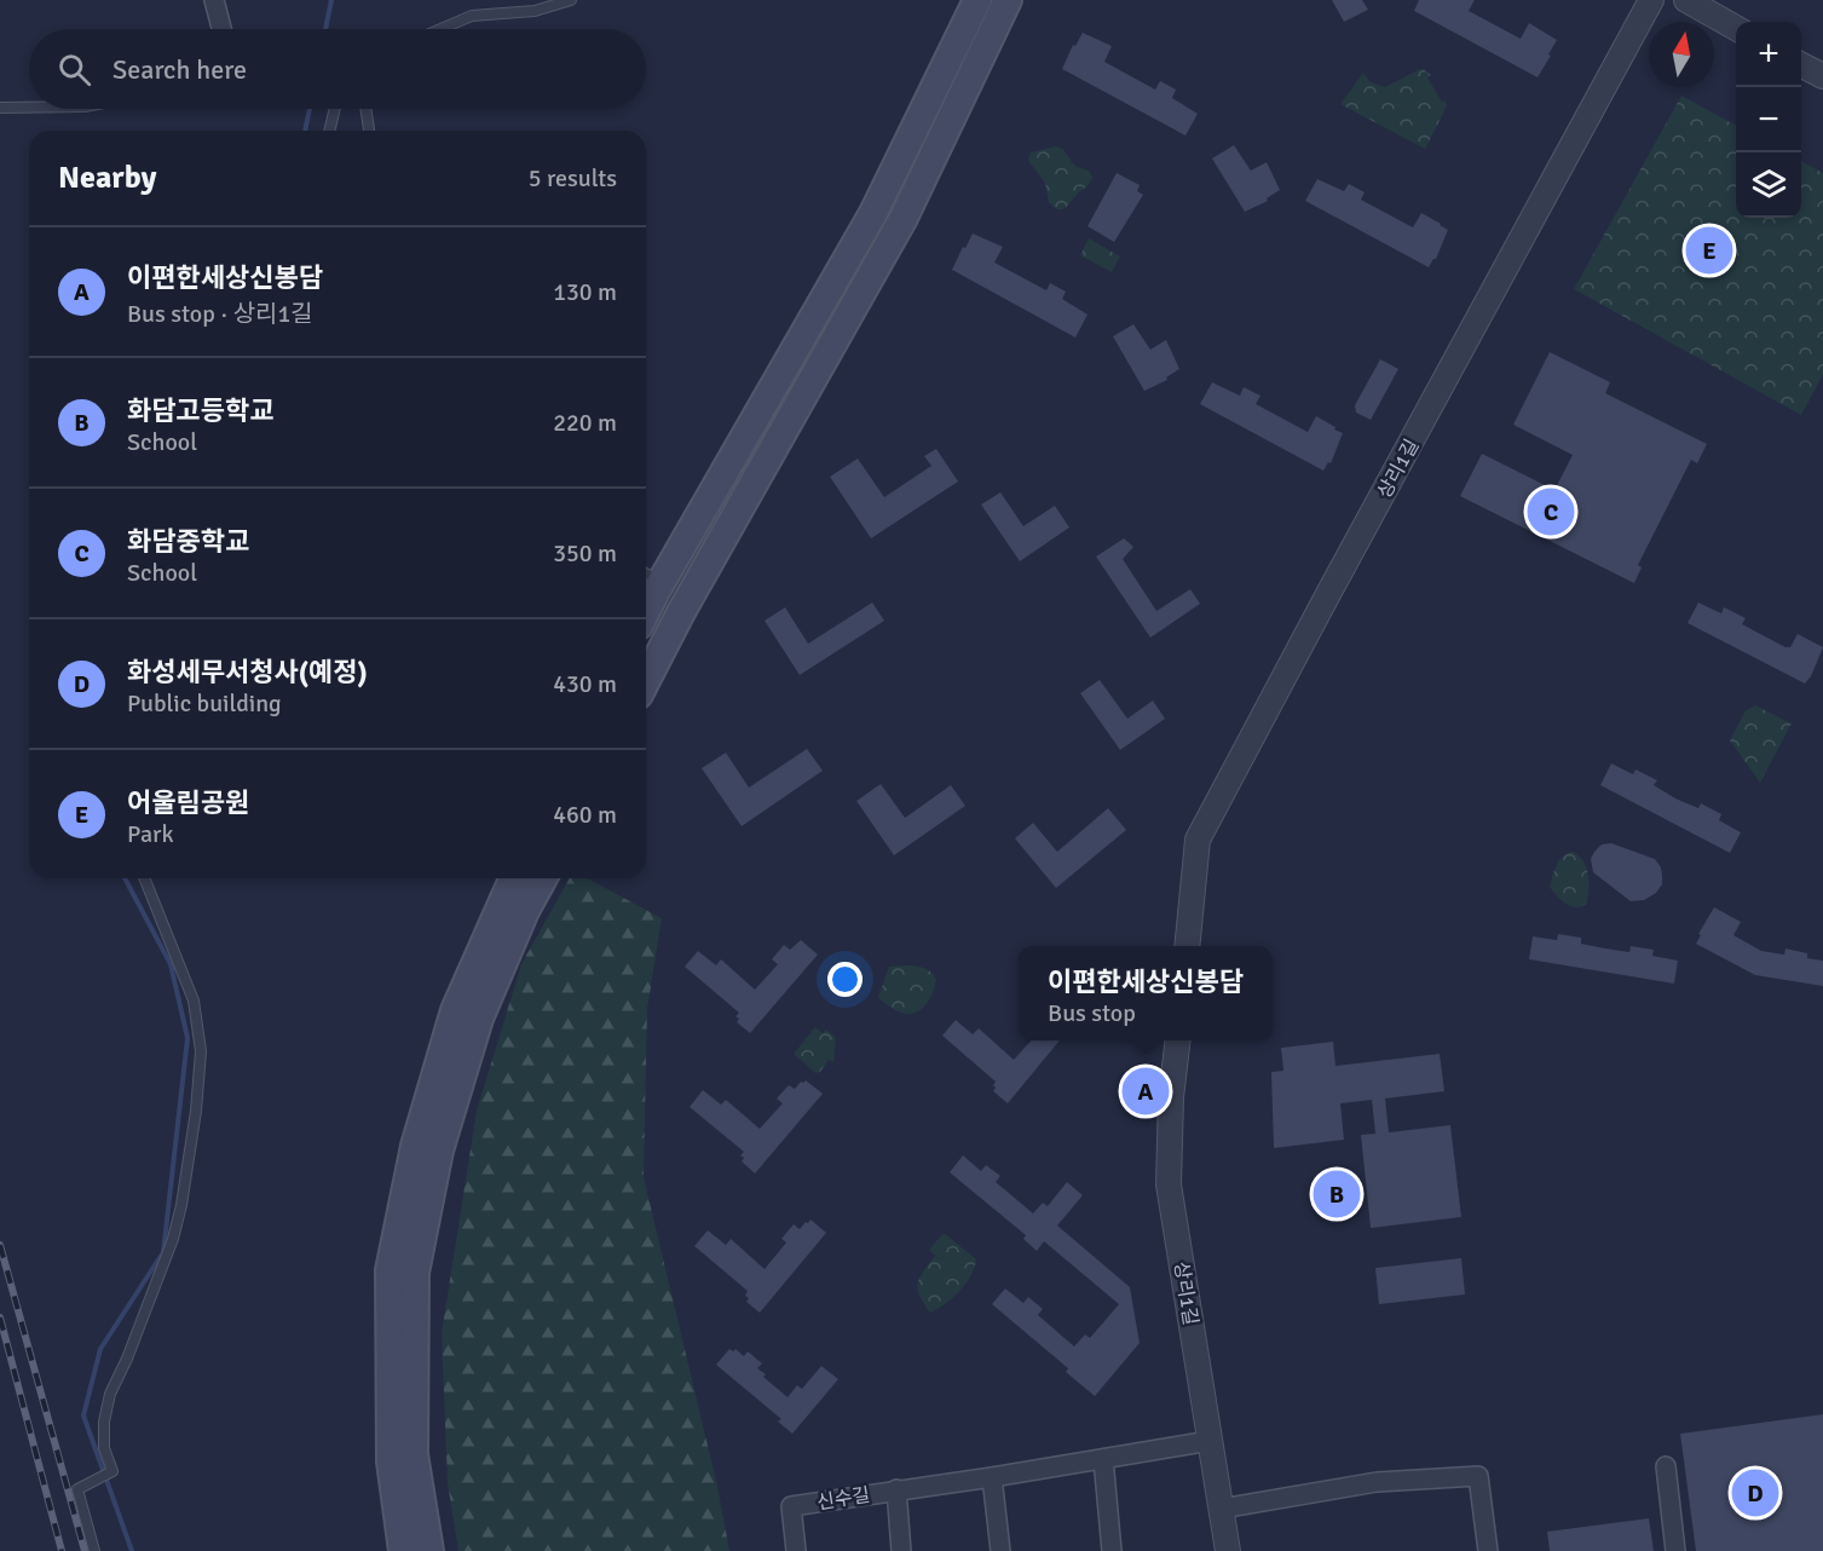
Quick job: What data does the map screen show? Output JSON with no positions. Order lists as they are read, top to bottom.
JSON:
{
  "streets": {
    "street": ["상리1길", "신수길"]
  },
  "crossings": [
    ["상리1길", "신수길"]
  ],
  "north": "top",
  "page": {
    "map_buttons": ["+", "−"],
    "search": "Search here",
    "heading": ["Nearby", "5 results"],
    "pins": [
      "E",
      "C",
      "A",
      "B",
      "D"
    ],
    "list": [
      {
        "mark": "A",
        "name": "이편한세상신봉담",
        "note": "Bus stop · 상리1길",
        "value": "130 m"
      },
      {
        "mark": "B",
        "name": "화담고등학교",
        "note": "School",
        "value": "220 m"
      },
      {
        "mark": "C",
        "name": "화담중학교",
        "note": "School",
        "value": "350 m"
      },
      {
        "mark": "D",
        "name": "화성세무서청사(예정)",
        "note": "Public building",
        "value": "430 m"
      },
      {
        "mark": "E",
        "name": "어울림공원",
        "note": "Park",
        "value": "460 m"
      }
    ],
    "popup": ["이편한세상신봉담", "Bus stop"]
  }
}
